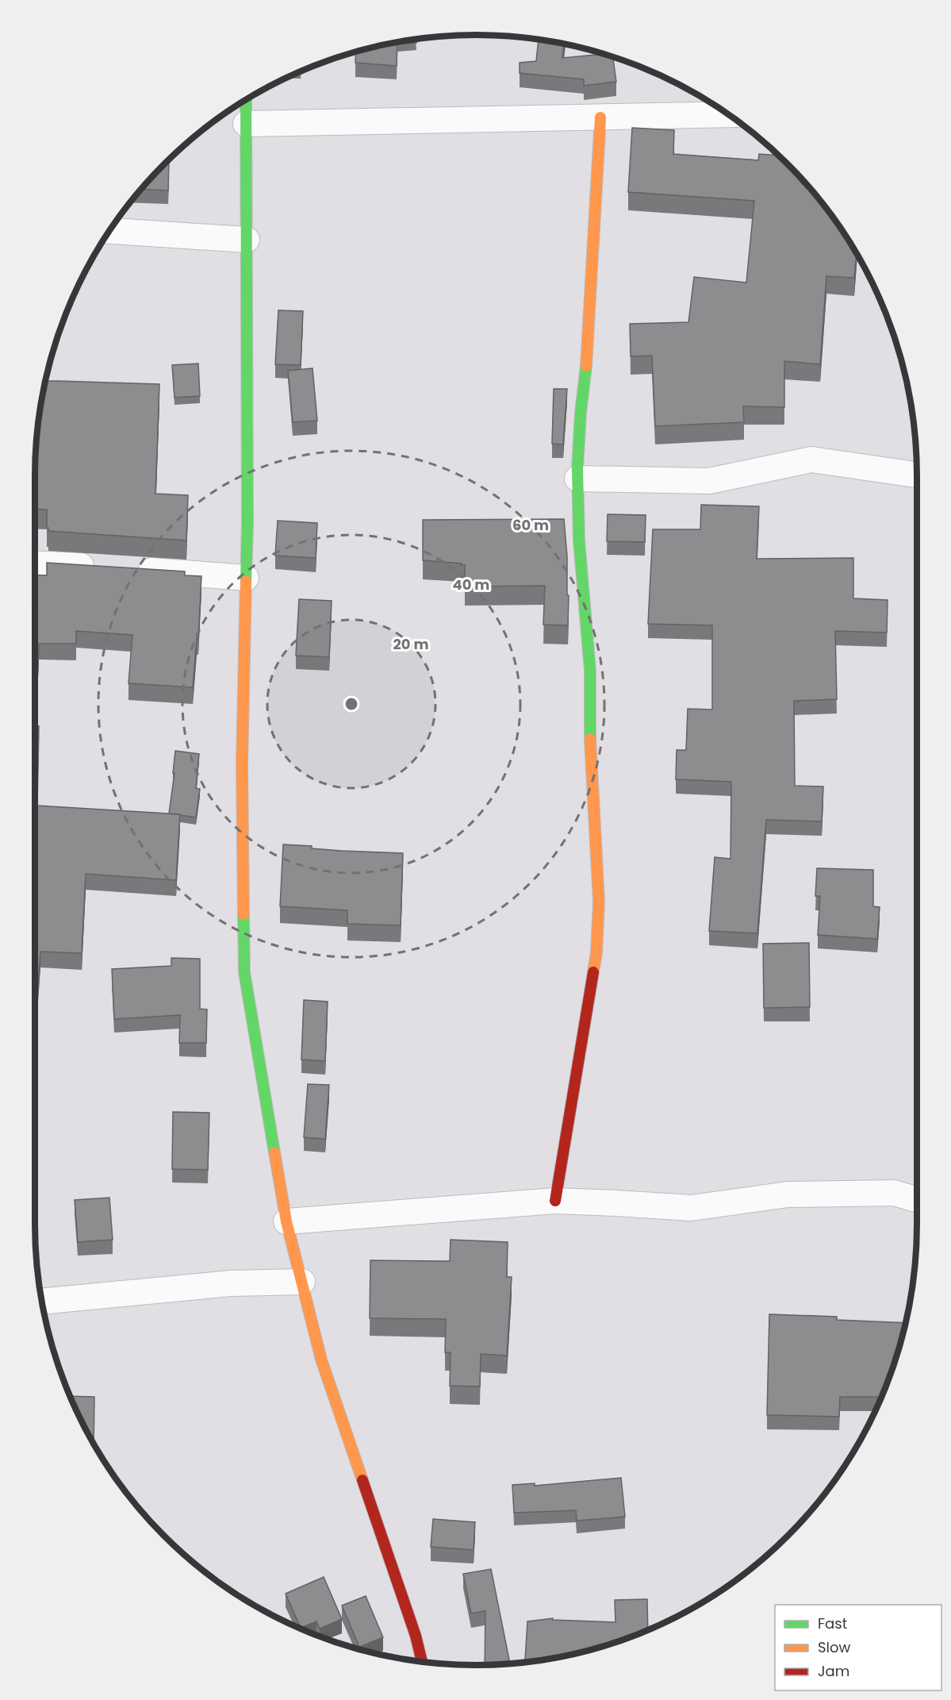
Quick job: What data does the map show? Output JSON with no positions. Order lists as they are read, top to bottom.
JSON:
{
  "legend": ["Fast", "Slow", "Jam"],
  "rings": ["60 m", "40 m", "20 m"]
}
